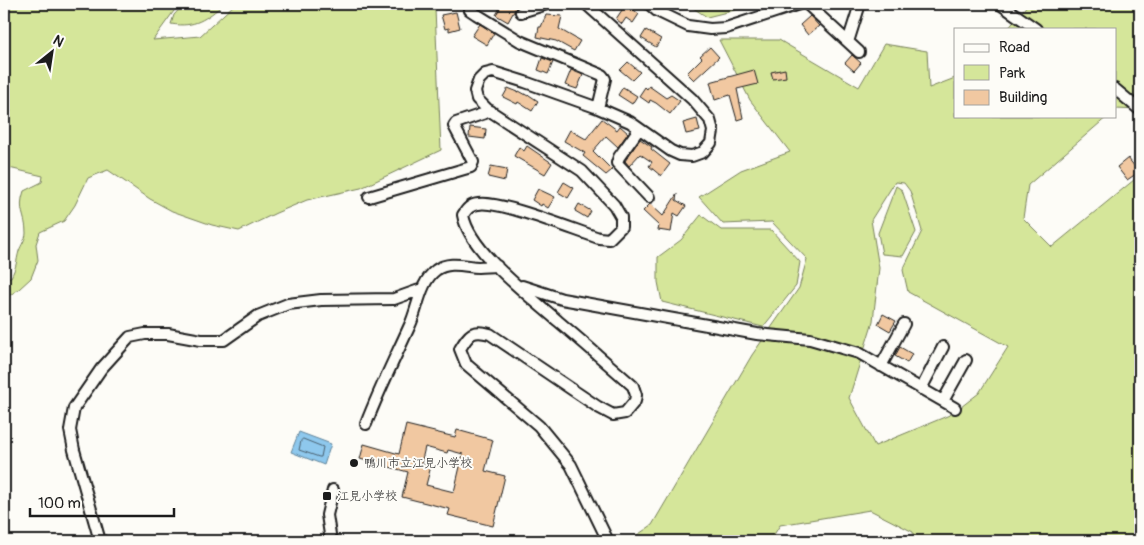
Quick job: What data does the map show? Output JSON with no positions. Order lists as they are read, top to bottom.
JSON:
{
  "places": {
    "other": ["鴨川市立江見小学校"],
    "transit": ["江見小学校"]
  },
  "legend": ["Road", "Park", "Building"],
  "scale_bar": "100 m",
  "north": "top right"
}
